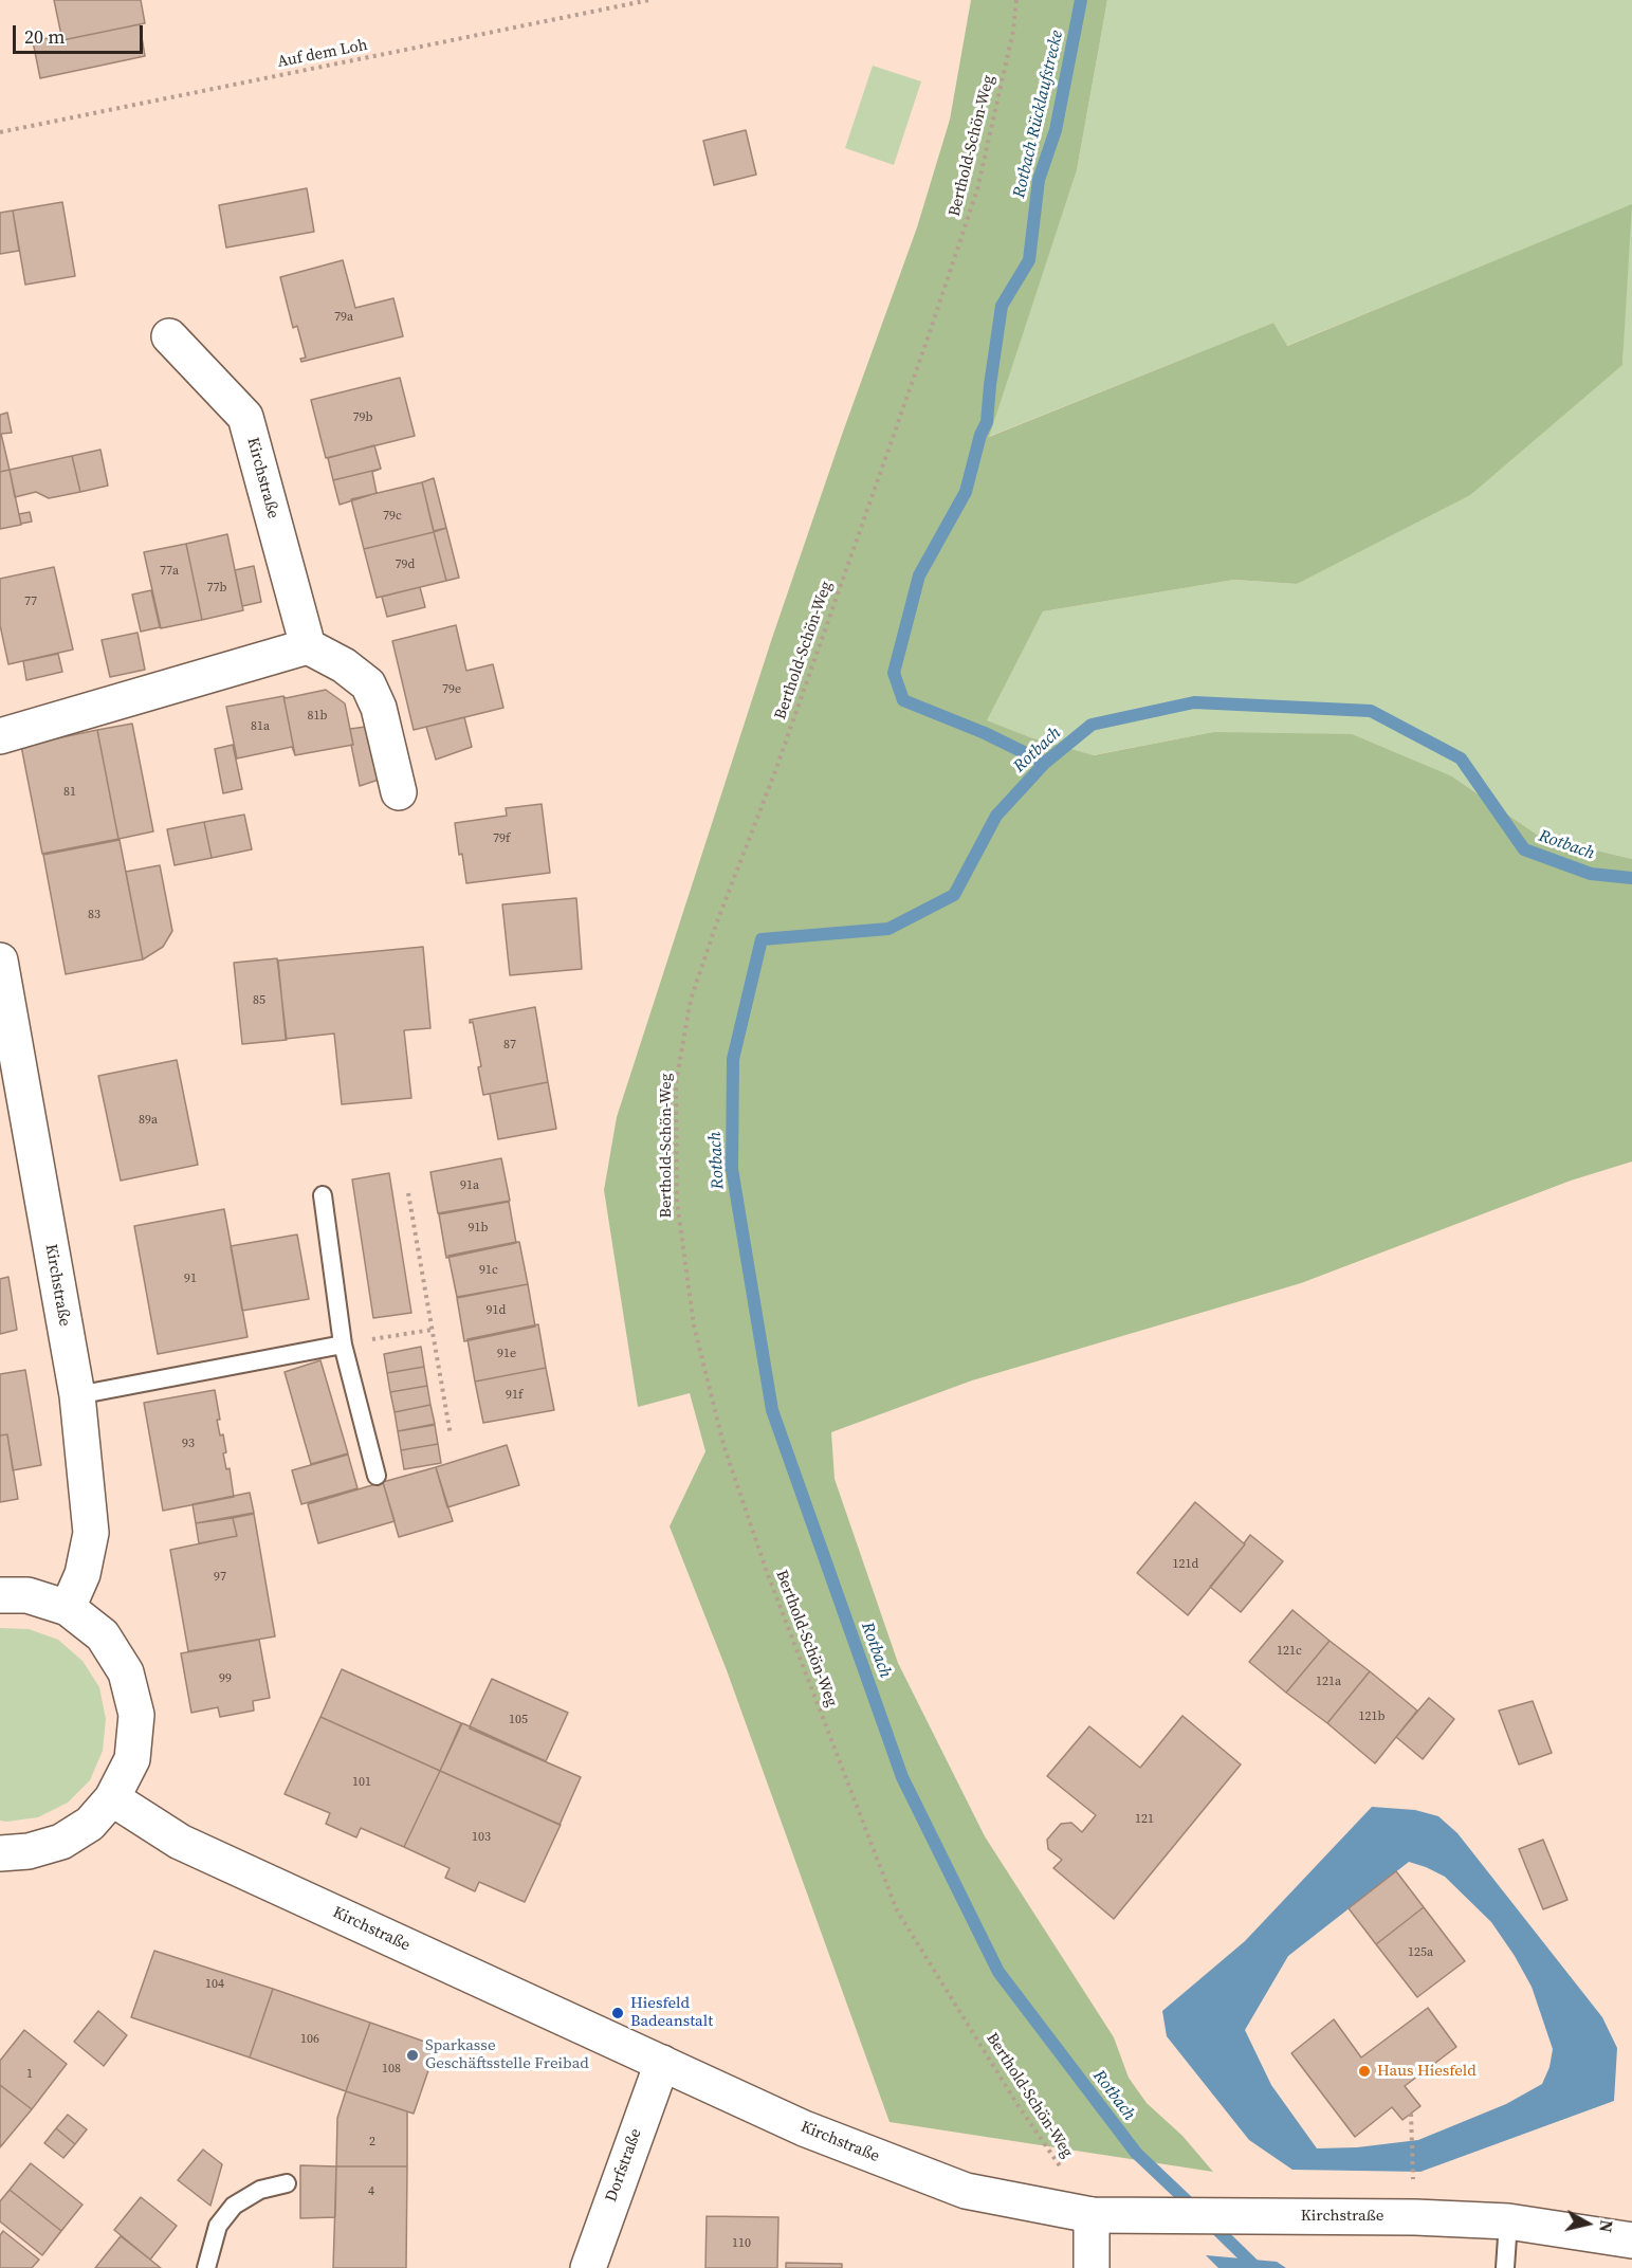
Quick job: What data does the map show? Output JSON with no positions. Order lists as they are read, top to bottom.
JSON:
{
  "streets": {
    "street": ["Kirchstraße", "Dorfstraße"],
    "path": ["Auf dem Loh", "Berthold-Schön-Weg"]
  },
  "crossings": [
    ["Berthold-Schön-Weg", "Kirchstraße"],
    ["Kirchstraße", "Dorfstraße"]
  ],
  "water": ["Rotbach Rücklaufstrecke", "Rotbach"],
  "places": ["Hiesfeld Badeanstalt", "Sparkasse Geschäftsstelle Freibad", "Haus Hiesfeld"],
  "house_numbers": [
    "79a",
    "79b",
    "79c",
    "79d",
    "77a",
    "77b",
    "77",
    "79e",
    "81b",
    "81a",
    "81",
    "79f",
    "83",
    "85",
    "87",
    "89a",
    "91a",
    "91b",
    "91c",
    "91",
    "91d",
    "91e",
    "91f",
    "93",
    "121d",
    "97",
    "121c",
    "99",
    "121a",
    "121b",
    "105",
    "101",
    "121",
    "103",
    "125a",
    "104",
    "106",
    "108",
    "1",
    "2",
    "4",
    "110"
  ],
  "scale_bar": "20 m",
  "north": "right"
}
